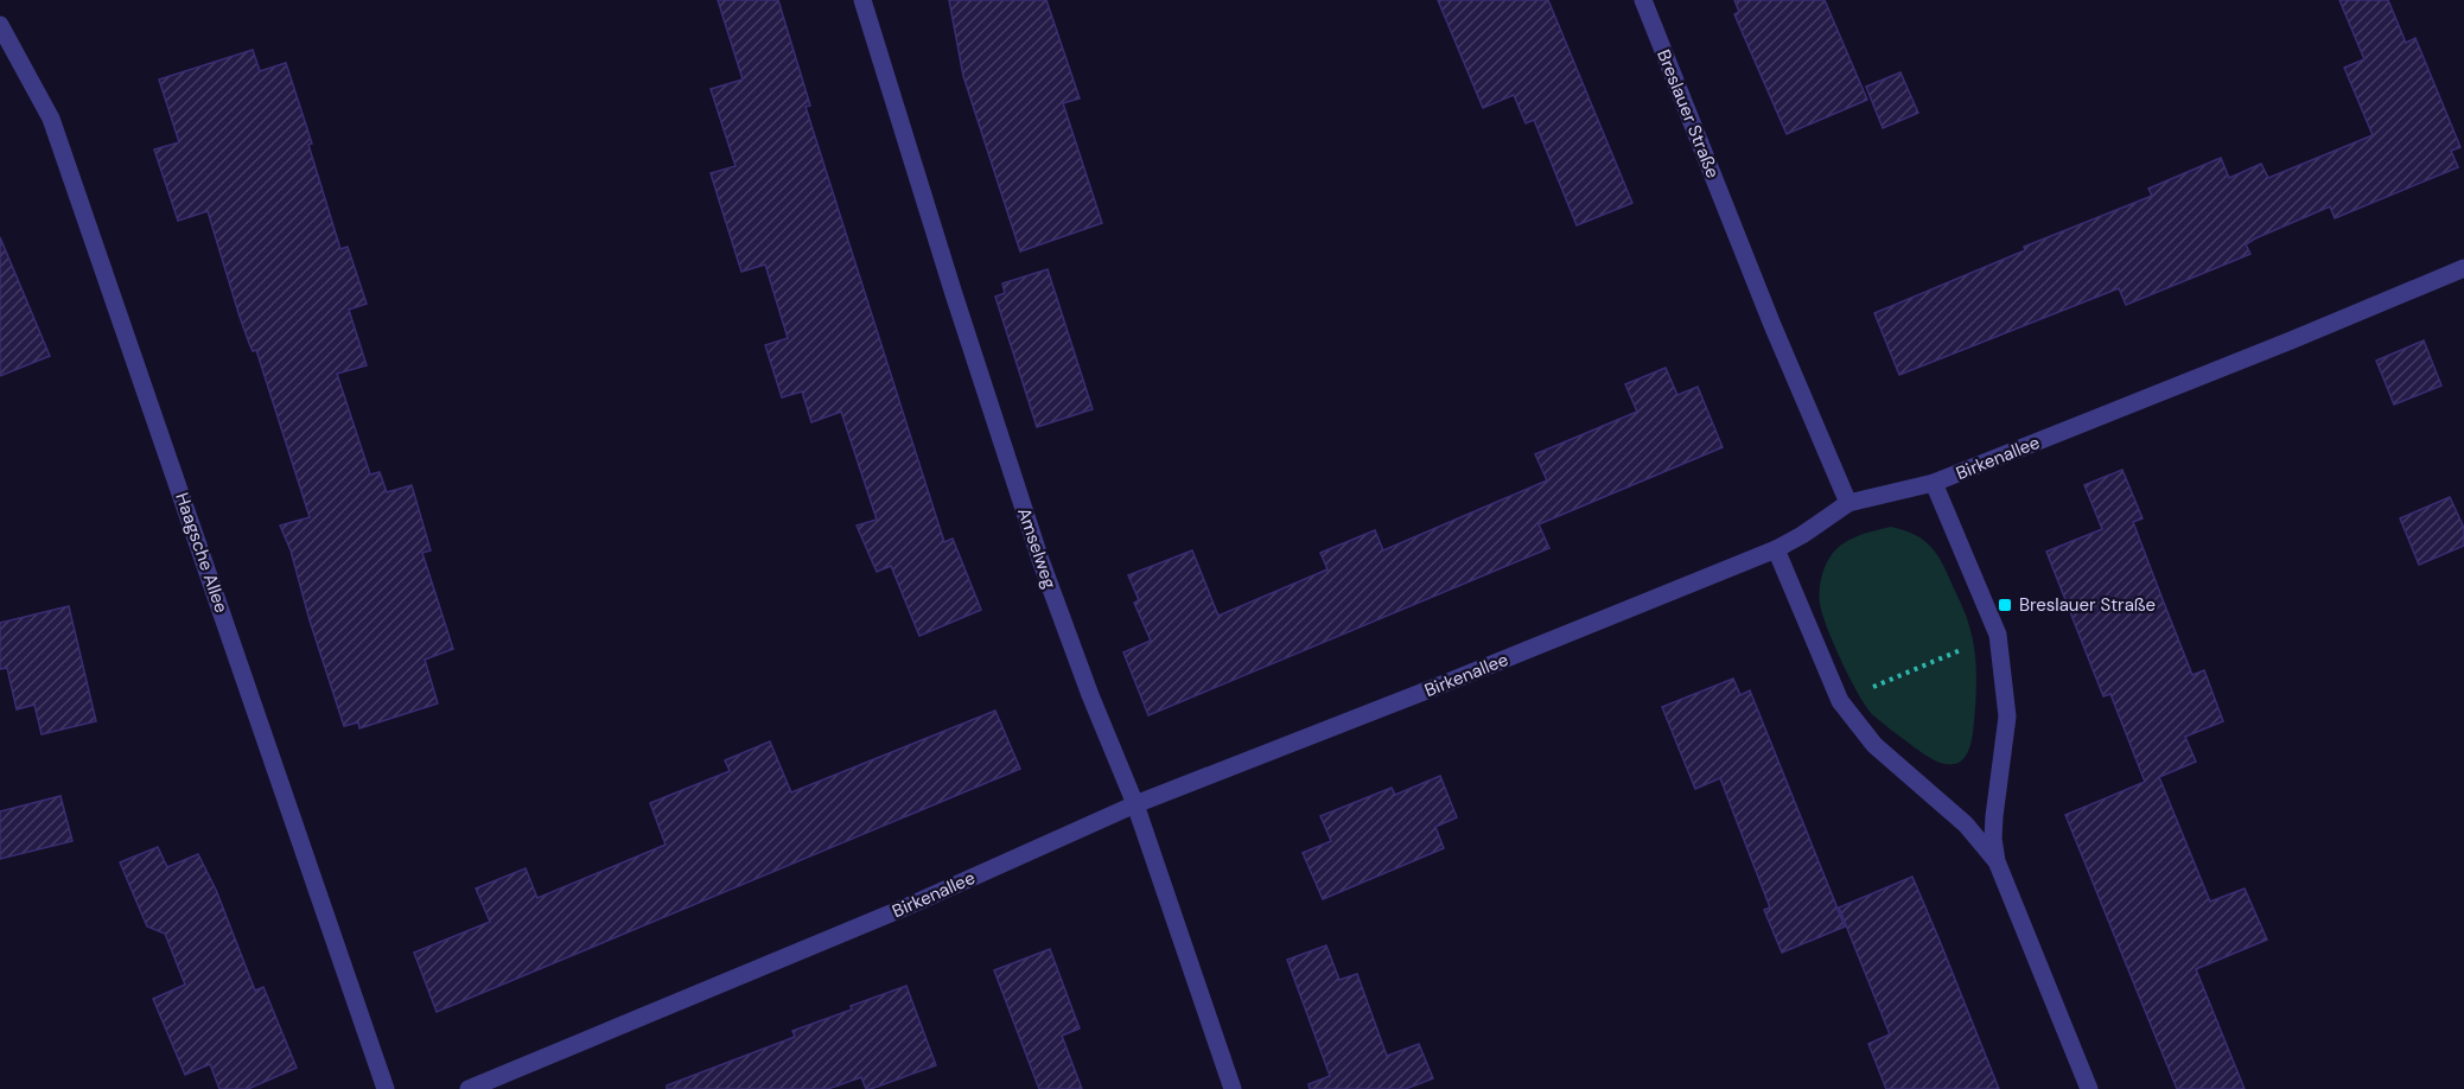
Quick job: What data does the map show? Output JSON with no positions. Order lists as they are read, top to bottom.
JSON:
{
  "streets": {
    "street": [
      "Breslauer Straße",
      "Birkenallee",
      "Amselweg",
      "Haagsche Allee"
    ]
  },
  "crossings": [
    ["Breslauer Straße", "Birkenallee"],
    ["Birkenallee", "Amselweg"]
  ],
  "places": {
    "transit": ["Breslauer Straße"]
  }
}
